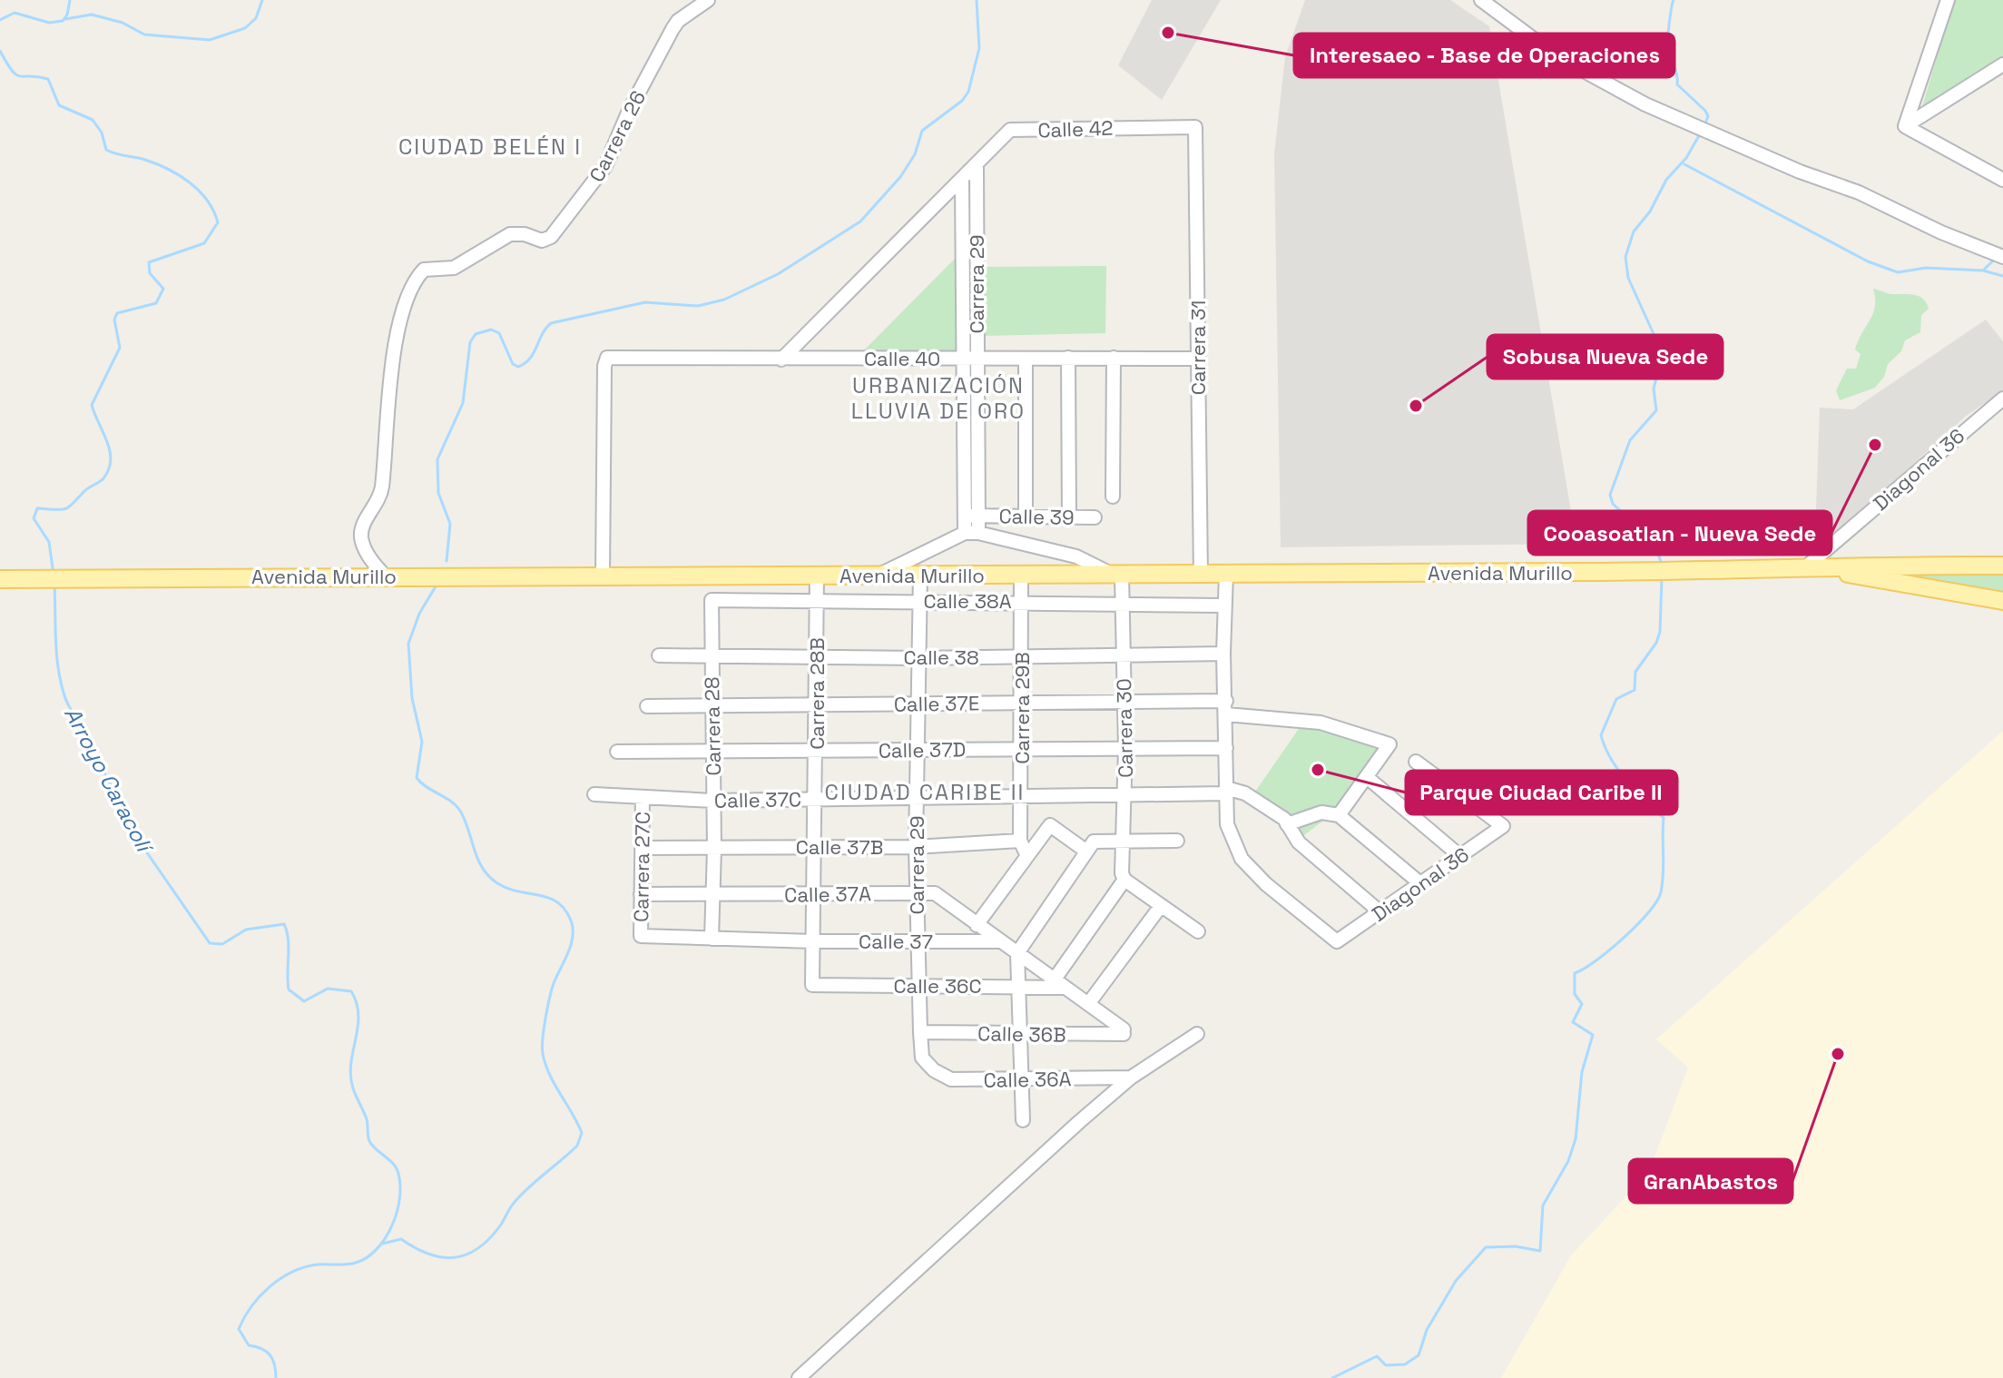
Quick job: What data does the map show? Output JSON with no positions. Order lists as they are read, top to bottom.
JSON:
{
  "streets": {
    "main road": ["Avenida Murillo"],
    "street": [
      "Calle 42",
      "Carrera 26",
      "Carrera 29",
      "Carrera 31",
      "Calle 40",
      "Diagonal 36",
      "Calle 39",
      "Calle 38A",
      "Calle 38",
      "Carrera 28B",
      "Calle 37E",
      "Carrera 29B",
      "Carrera 28",
      "Carrera 30",
      "Calle 37D",
      "Calle 37C",
      "Calle 37B",
      "Carrera 27C",
      "Calle 37A",
      "Calle 37",
      "Calle 36C",
      "Calle 36B",
      "Calle 36A"
    ]
  },
  "crossings": [
    ["Calle 42", "Carrera 29"],
    ["Calle 42", "Carrera 31"],
    ["Calle 42", "Calle 40"],
    ["Carrera 26", "Avenida Murillo"],
    ["Carrera 29", "Calle 40"],
    ["Carrera 29", "Calle 39"],
    ["Carrera 29", "Avenida Murillo"],
    ["Carrera 29", "Calle 38A"],
    ["Carrera 29", "Calle 38"],
    ["Carrera 29", "Calle 37E"],
    ["Carrera 29", "Calle 37D"],
    ["Carrera 29", "Calle 37C"],
    ["Carrera 29", "Calle 37B"],
    ["Carrera 29", "Calle 37A"],
    ["Carrera 29", "Calle 37"],
    ["Carrera 29", "Calle 36C"],
    ["Carrera 29", "Calle 36B"],
    ["Carrera 29", "Calle 36A"],
    ["Carrera 31", "Calle 40"],
    ["Carrera 31", "Avenida Murillo"],
    ["Calle 40", "Avenida Murillo"],
    ["Diagonal 36", "Avenida Murillo"],
    ["Diagonal 36", "Calle 37C"],
    ["Avenida Murillo", "Carrera 28B"],
    ["Avenida Murillo", "Carrera 29B"],
    ["Avenida Murillo", "Carrera 30"],
    ["Calle 38A", "Carrera 28B"],
    ["Calle 38A", "Carrera 29B"],
    ["Calle 38A", "Carrera 28"],
    ["Calle 38A", "Carrera 30"],
    ["Calle 38", "Carrera 28B"],
    ["Calle 38", "Carrera 29B"],
    ["Calle 38", "Carrera 28"],
    ["Calle 38", "Carrera 30"],
    ["Carrera 28B", "Calle 37E"],
    ["Carrera 28B", "Calle 37D"],
    ["Carrera 28B", "Calle 37C"],
    ["Carrera 28B", "Calle 37B"],
    ["Carrera 28B", "Calle 37A"],
    ["Carrera 28B", "Calle 37"],
    ["Carrera 28B", "Calle 36C"],
    ["Calle 37E", "Carrera 29B"],
    ["Calle 37E", "Carrera 28"],
    ["Calle 37E", "Carrera 30"],
    ["Carrera 29B", "Calle 37D"],
    ["Carrera 29B", "Calle 37C"],
    ["Carrera 29B", "Calle 37B"],
    ["Carrera 28", "Calle 37D"],
    ["Carrera 28", "Calle 37C"],
    ["Carrera 28", "Calle 37B"],
    ["Carrera 28", "Calle 37A"],
    ["Carrera 28", "Calle 37"],
    ["Carrera 30", "Calle 37D"],
    ["Carrera 30", "Calle 37C"],
    ["Calle 37C", "Carrera 27C"],
    ["Calle 37B", "Carrera 27C"],
    ["Carrera 27C", "Calle 37A"],
    ["Carrera 27C", "Calle 37"],
    ["Calle 37A", "Calle 37"]
  ],
  "districts": ["CIUDAD BELÉN I", "URBANIZACIÓN LLUVIA DE ORO", "CIUDAD CARIBE II"],
  "water": ["Arroyo Caracolí"],
  "places": [
    "Interesaeo - Base de Operaciones",
    "Sobusa Nueva Sede",
    "Cooasoatlan - Nueva Sede",
    "Parque Ciudad Caribe II",
    "GranAbastos"
  ]
}
